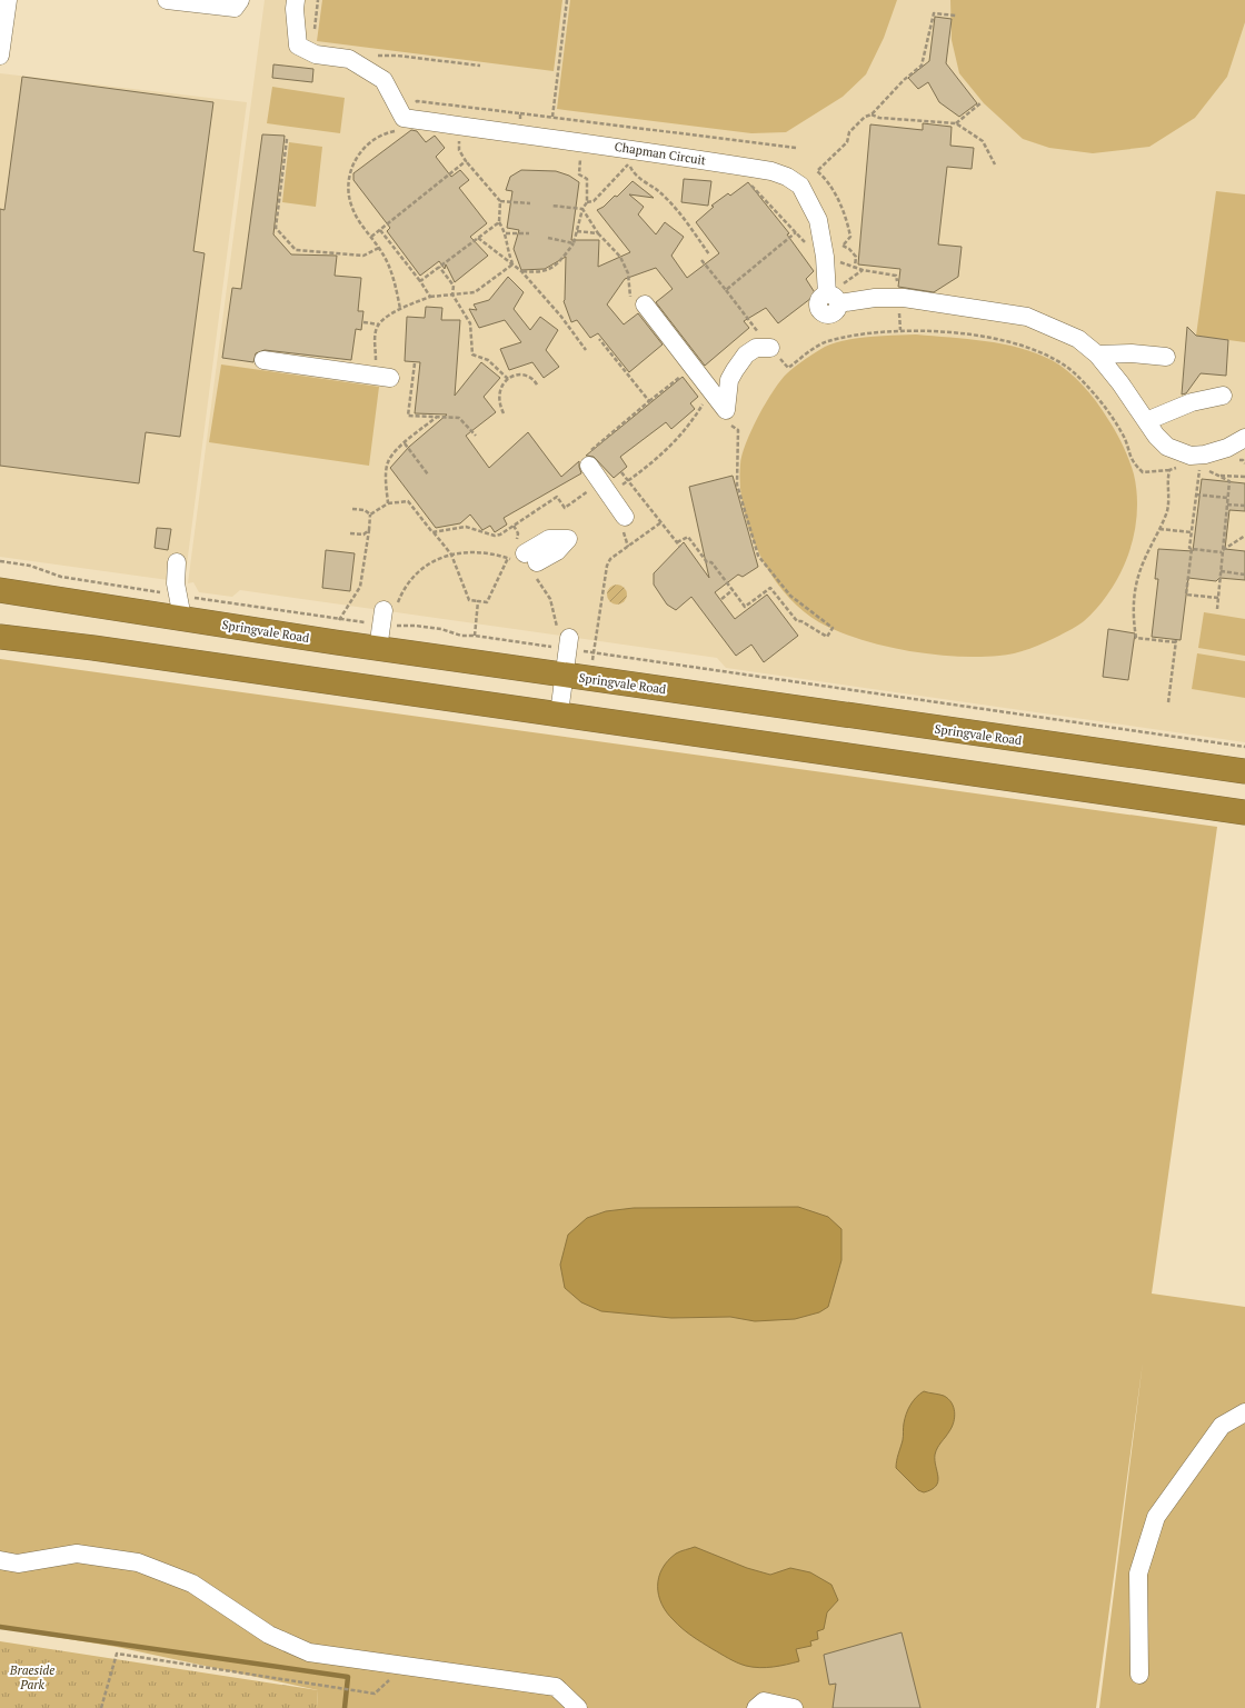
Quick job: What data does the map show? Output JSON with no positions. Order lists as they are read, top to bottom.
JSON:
{
  "streets": {
    "highway": ["Springvale Road"],
    "street": ["Chapman Circuit"]
  },
  "parks": ["Braeside Park"]
}
